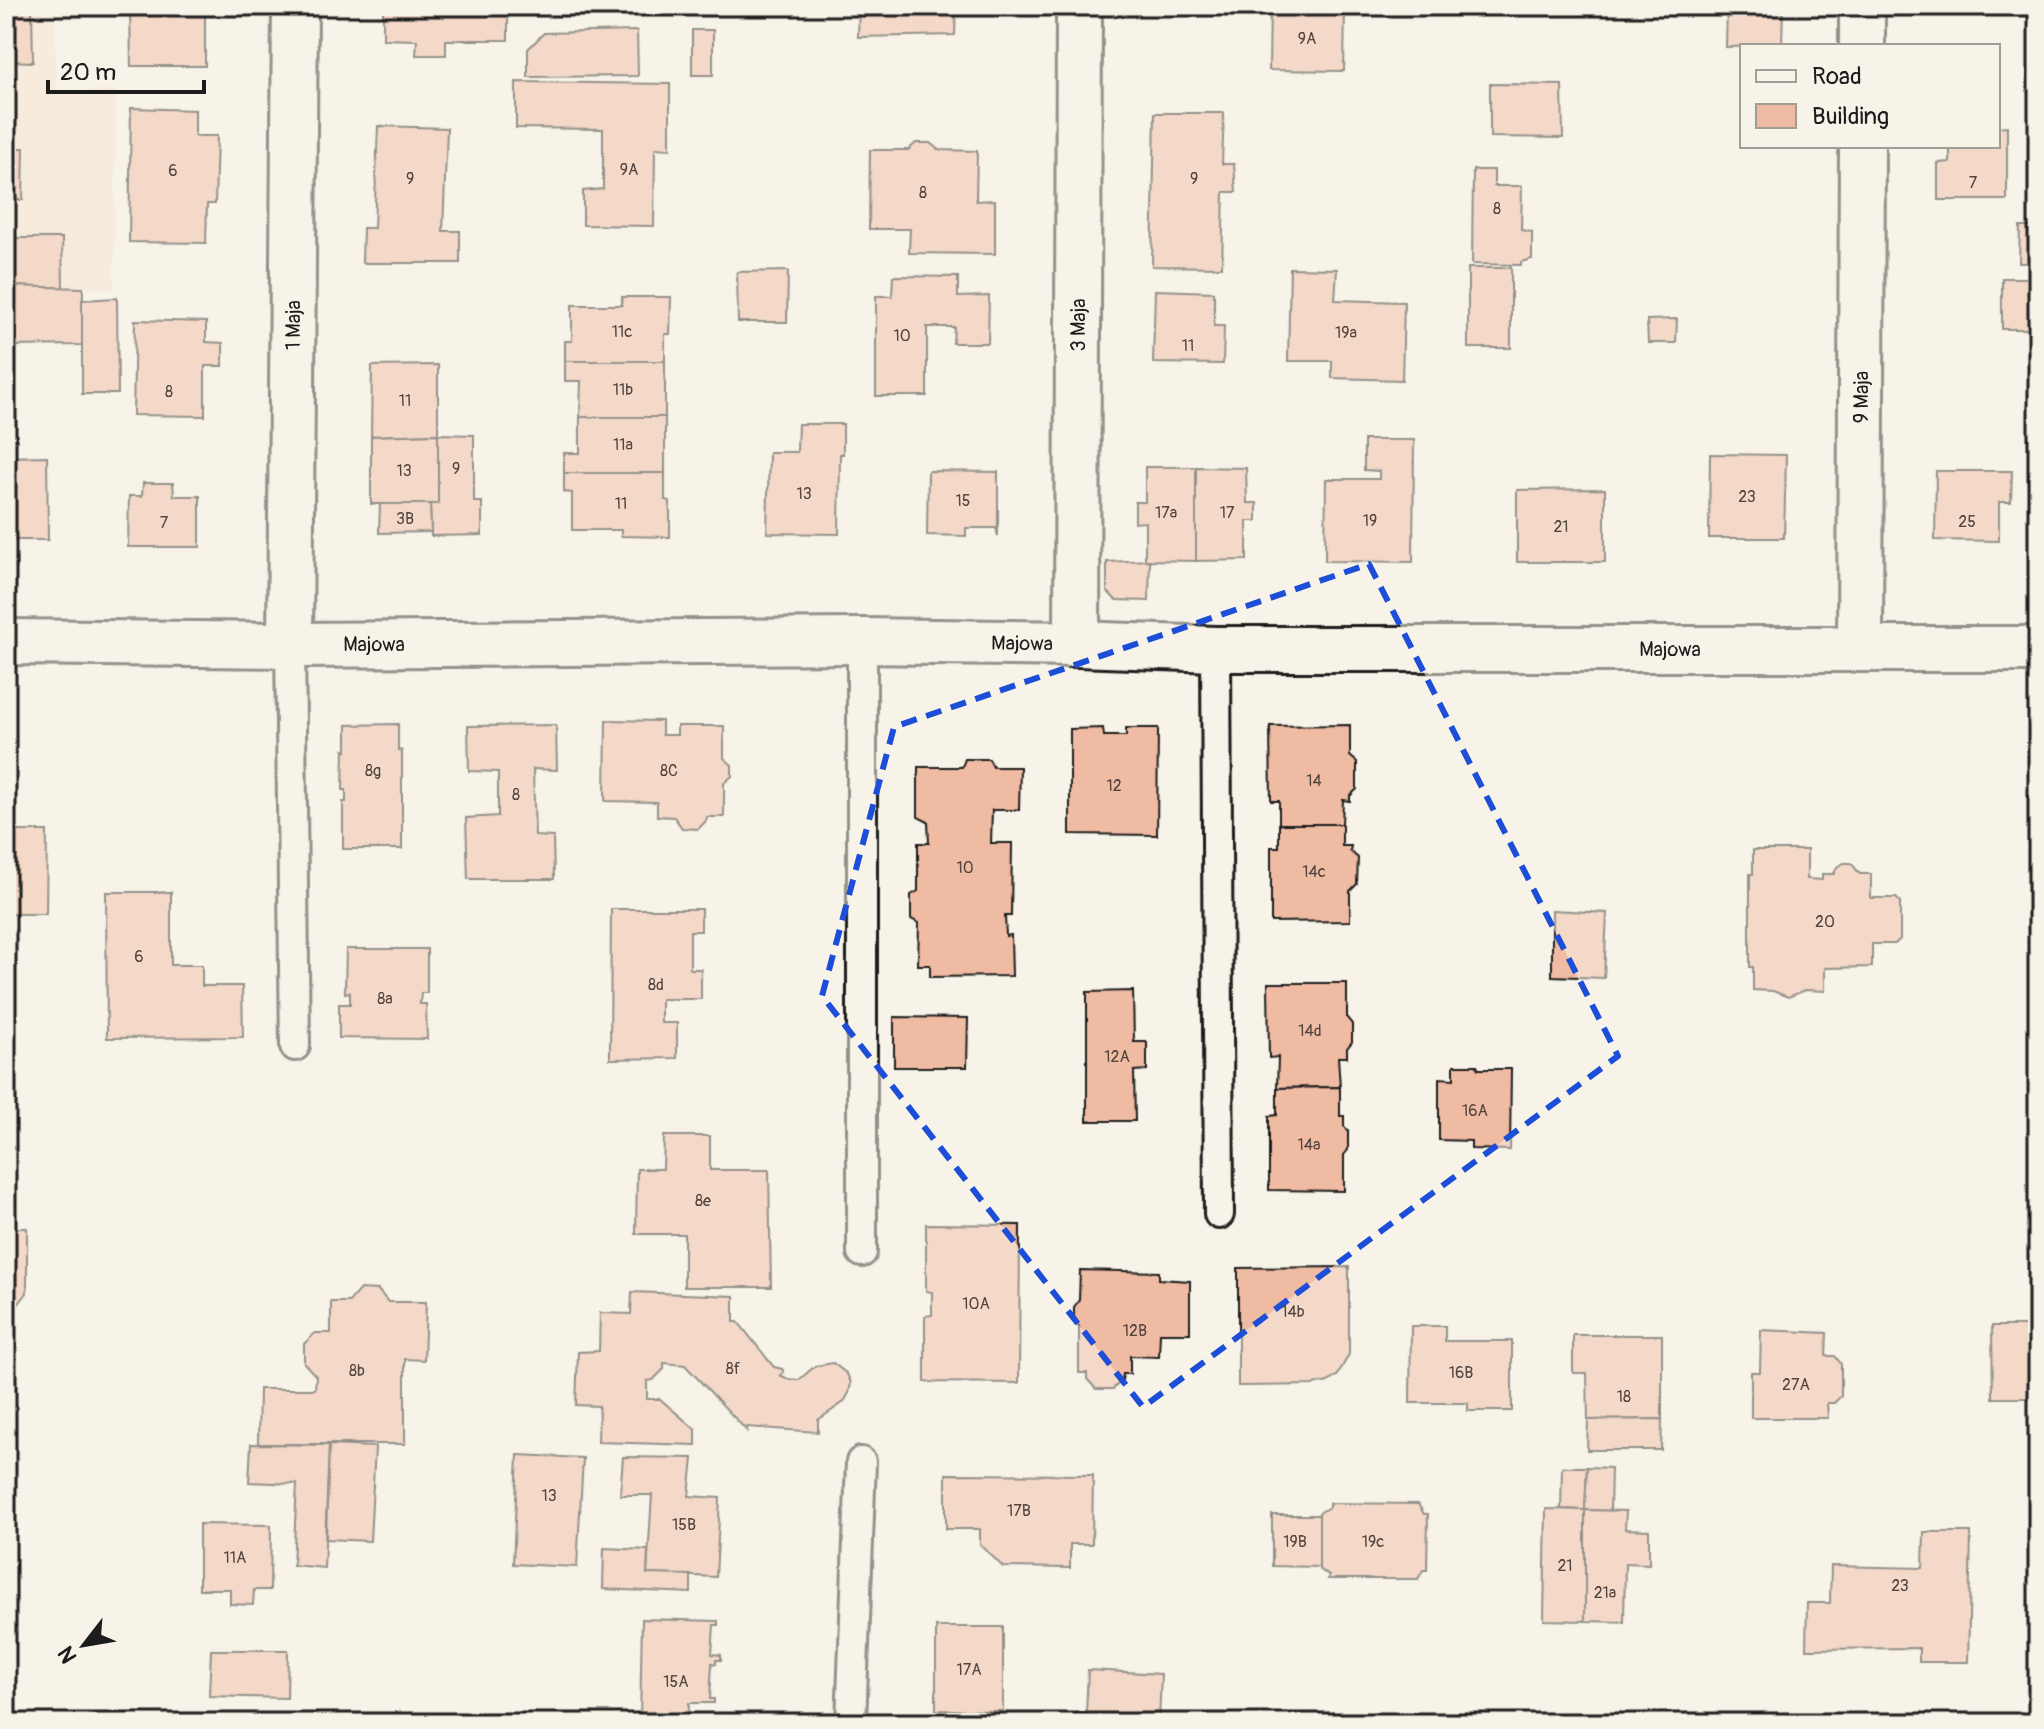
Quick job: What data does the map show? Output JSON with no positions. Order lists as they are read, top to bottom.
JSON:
{
  "streets": {
    "street": [
      "1 Maja",
      "3 Maja",
      "9 Maja",
      "Majowa"
    ]
  },
  "crossings": [
    ["1 Maja", "Majowa"],
    ["3 Maja", "Majowa"],
    ["9 Maja", "Majowa"]
  ],
  "house_numbers": [
    "9A",
    "9A",
    "6",
    "9",
    "9",
    "7",
    "8",
    "8",
    "11c",
    "19a",
    "10",
    "11",
    "11b",
    "8",
    "11",
    "11a",
    "9",
    "13",
    "13",
    "23",
    "15",
    "11",
    "17a",
    "17",
    "3B",
    "19",
    "25",
    "7",
    "21",
    "8g",
    "8C",
    "14",
    "12",
    "8",
    "10",
    "14c",
    "20",
    "6",
    "8d",
    "8a",
    "14d",
    "12A",
    "16A",
    "14a",
    "8e",
    "10A",
    "14b",
    "12B",
    "8f",
    "8b",
    "16B",
    "27A",
    "18",
    "13",
    "17B",
    "15B",
    "19B",
    "19c",
    "11A",
    "21",
    "23",
    "21a",
    "17A",
    "15A"
  ],
  "legend": ["Road", "Building"],
  "scale_bar": "20 m",
  "north": "bottom left"
}
